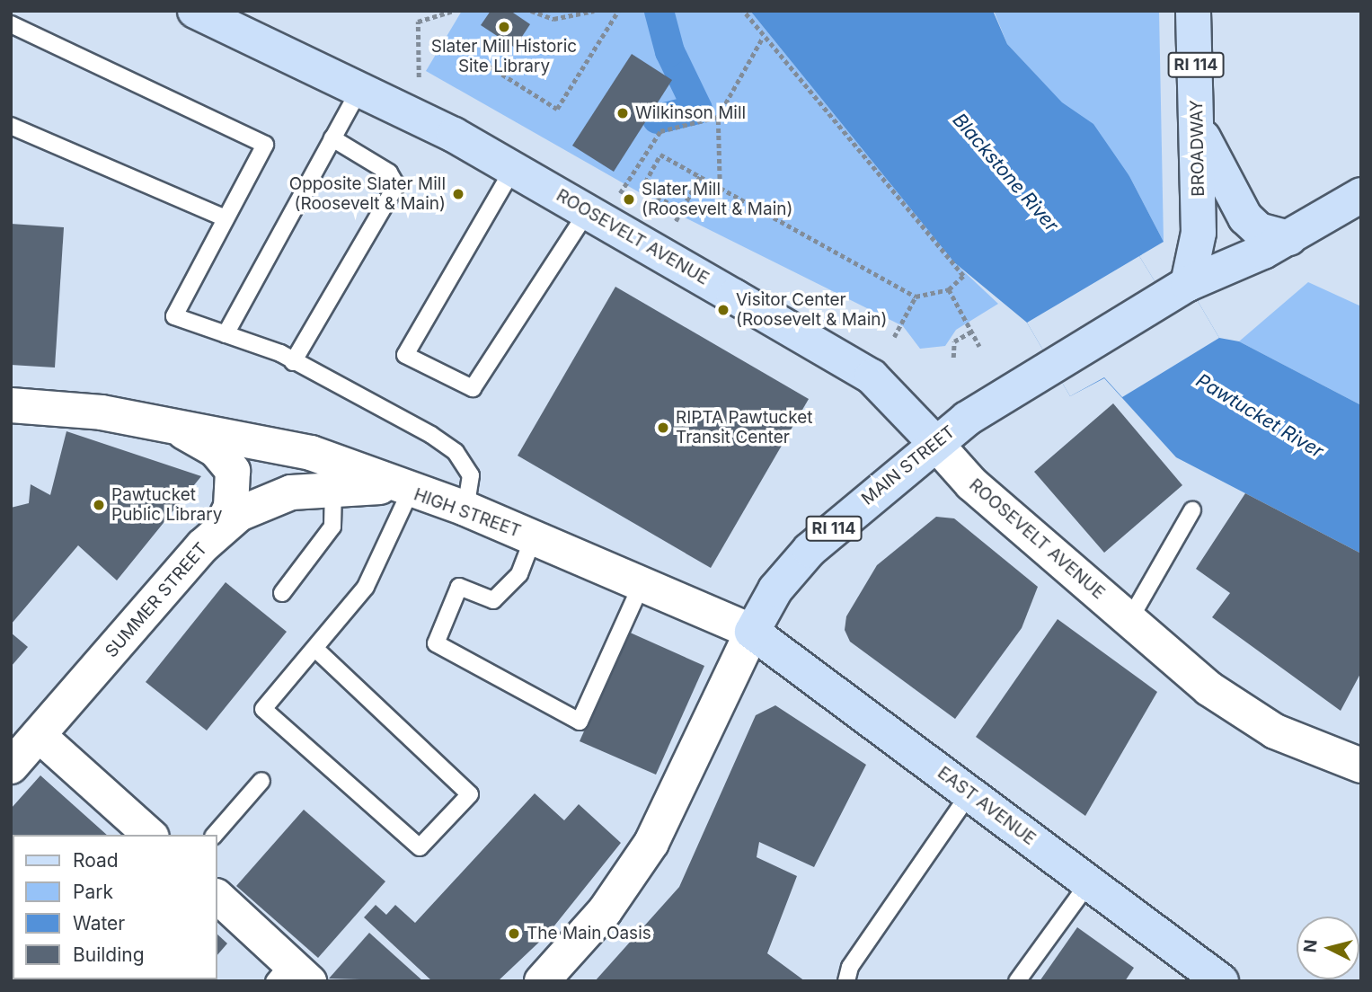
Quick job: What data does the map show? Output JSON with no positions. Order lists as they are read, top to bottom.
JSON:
{
  "streets": {
    "main road": [
      "RI 114",
      "BROADWAY",
      "ROOSEVELT AVENUE",
      "MAIN STREET",
      "HIGH STREET",
      "SUMMER STREET",
      "EAST AVENUE"
    ]
  },
  "crossings": [
    ["BROADWAY", "MAIN STREET"],
    ["ROOSEVELT AVENUE", "MAIN STREET"],
    ["MAIN STREET", "HIGH STREET"],
    ["MAIN STREET", "EAST AVENUE"],
    ["HIGH STREET", "SUMMER STREET"],
    ["HIGH STREET", "EAST AVENUE"]
  ],
  "water": ["Blackstone River", "Pawtucket River"],
  "places": [
    "Slater Mill Historic Site Library",
    "Wilkinson Mill",
    "Opposite Slater Mill (Roosevelt & Main)",
    "Slater Mill (Roosevelt & Main)",
    "Visitor Center (Roosevelt & Main)",
    "RIPTA Pawtucket Transit Center",
    "Pawtucket Public Library",
    "The Main Oasis"
  ],
  "legend": [
    "Road",
    "Park",
    "Water",
    "Building"
  ],
  "north": "left"
}
